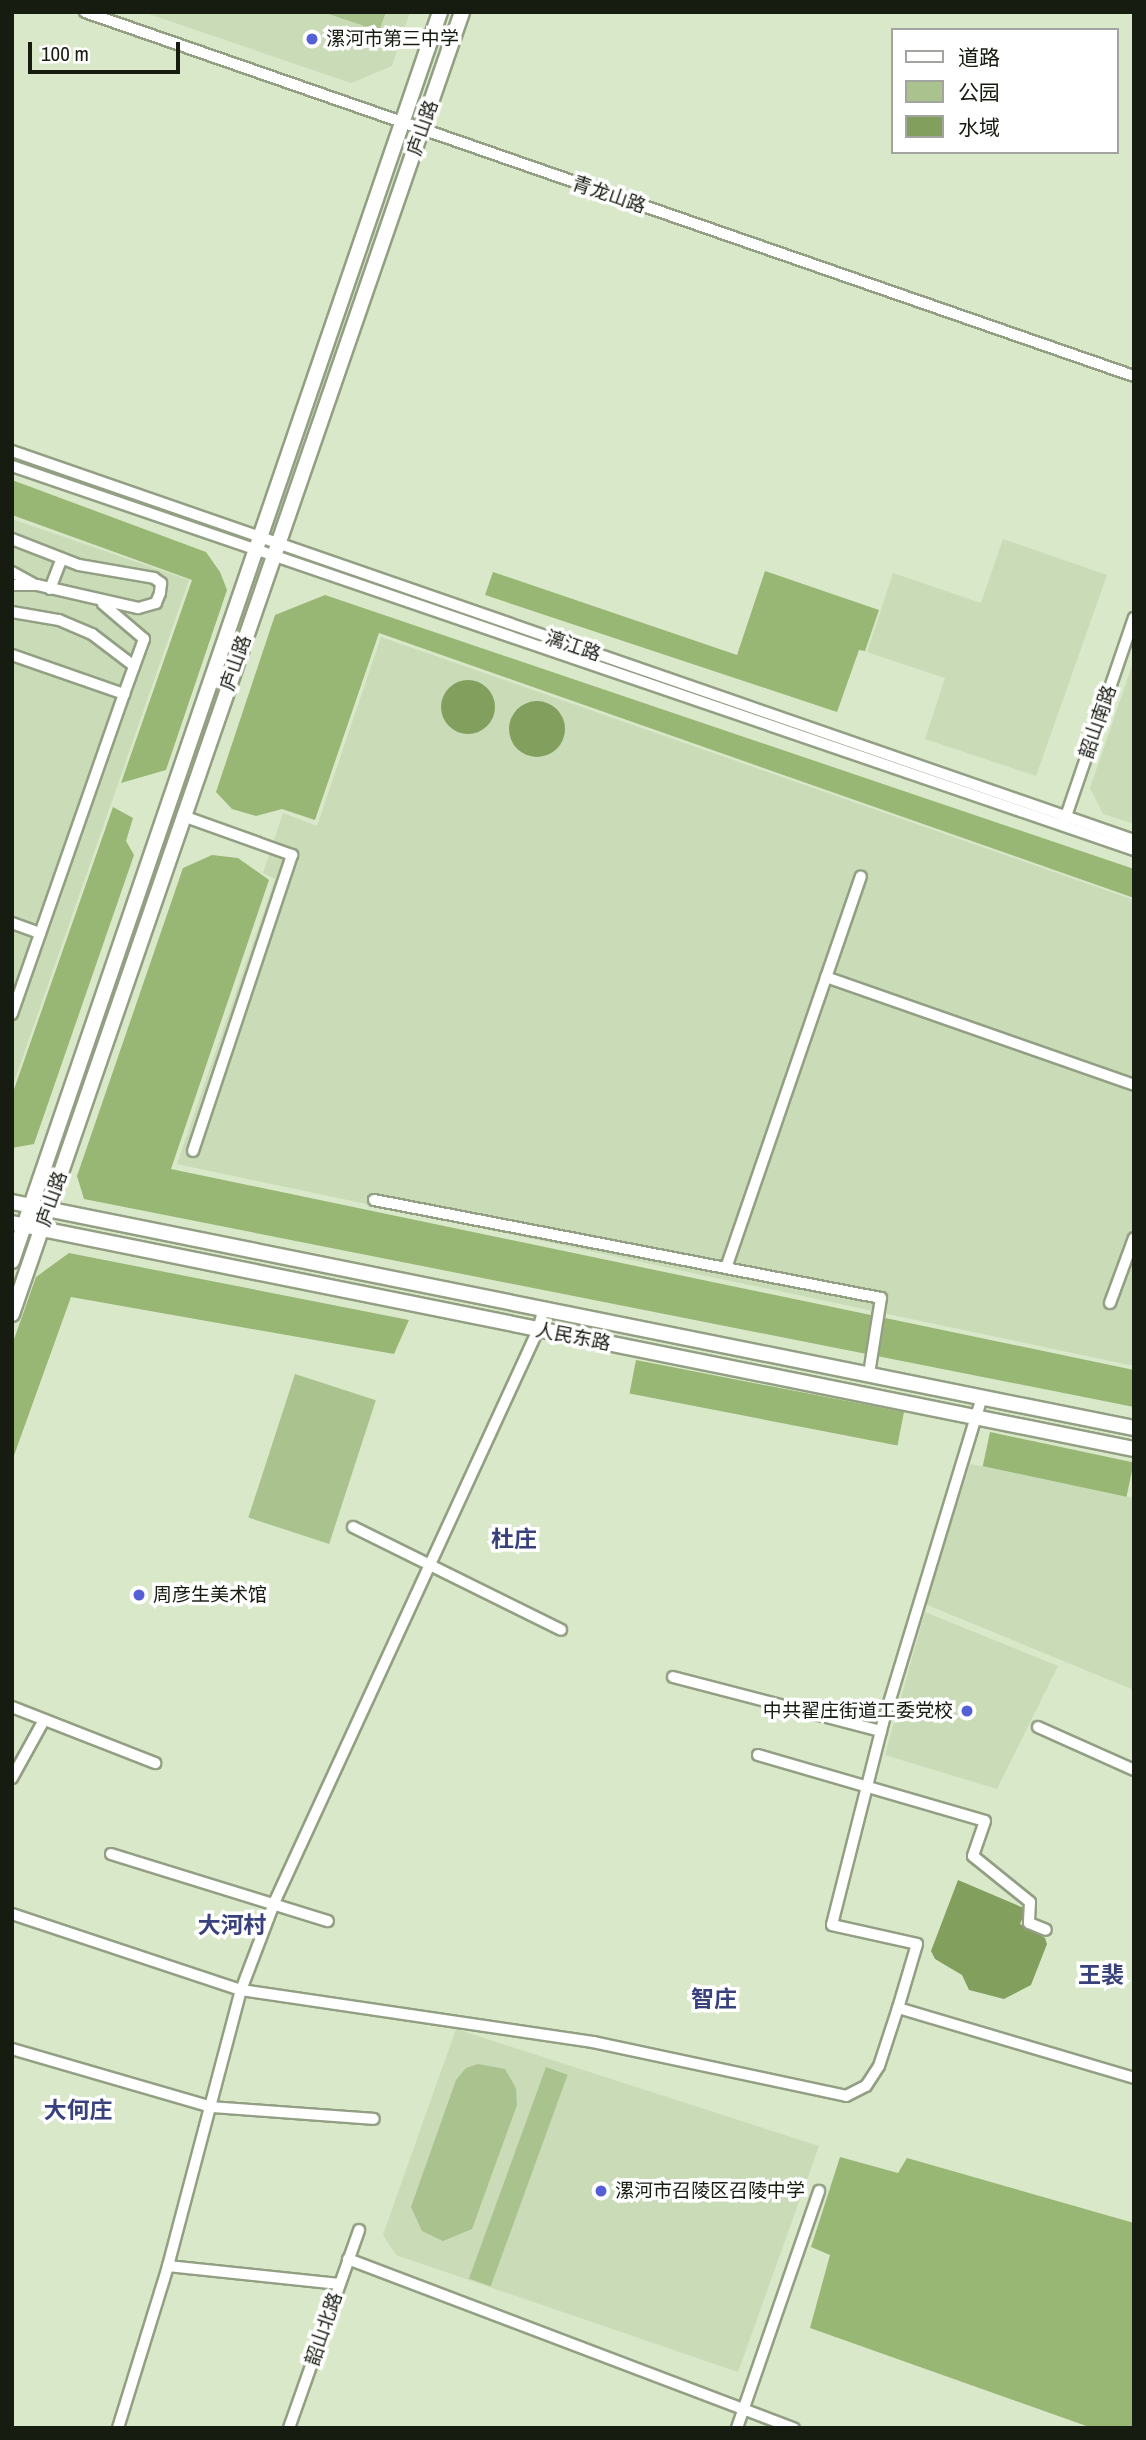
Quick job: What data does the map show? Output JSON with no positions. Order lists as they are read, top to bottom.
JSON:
{
  "streets": {
    "main road": ["庐山路", "人民东路"],
    "street": [
      "青龙山路",
      "漓江路",
      "韶山南路",
      "韶山北路"
    ]
  },
  "crossings": [
    ["庐山路", "青龙山路"],
    ["庐山路", "漓江路"],
    ["庐山路", "人民东路"],
    ["漓江路", "韶山南路"]
  ],
  "districts": [
    "杜庄",
    "大河村",
    "王裴",
    "智庄",
    "大何庄"
  ],
  "places": [
    "漯河市第三中学",
    "周彦生美术馆",
    "中共翟庄街道工委党校",
    "漯河市召陵区召陵中学"
  ],
  "legend": ["道路", "公园", "水域"],
  "scale_bar": "100 m"
}
